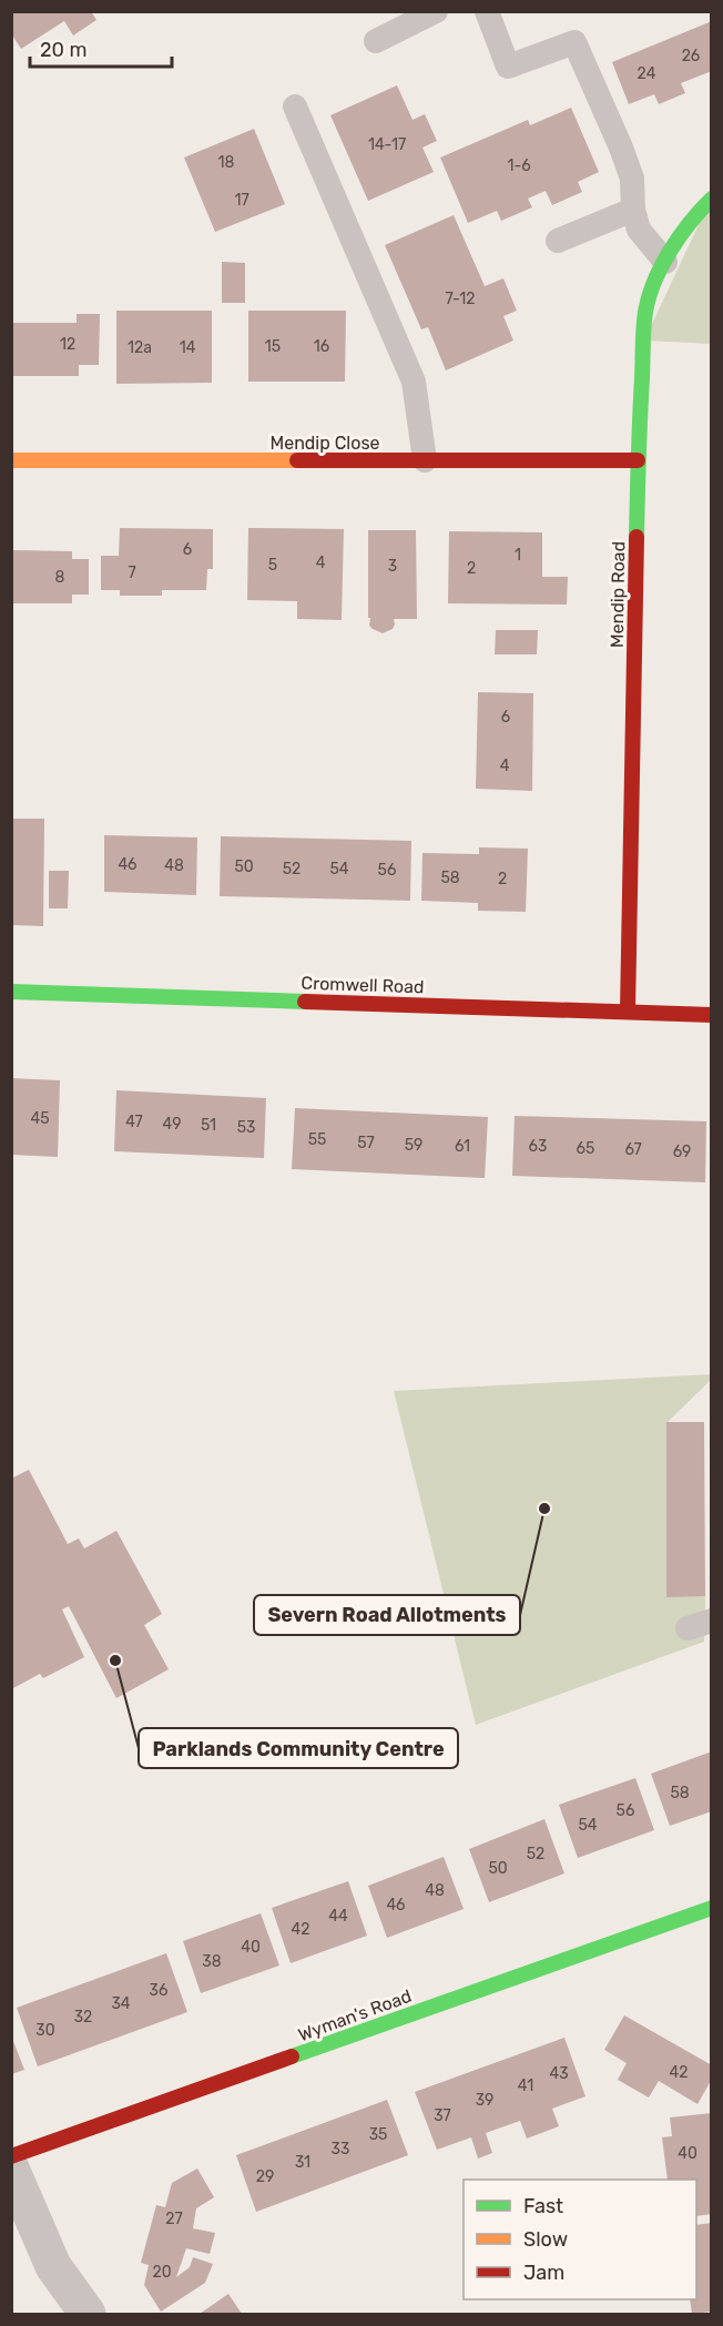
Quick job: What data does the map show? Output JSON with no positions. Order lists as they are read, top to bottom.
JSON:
{
  "streets": {
    "street": [
      "Mendip Close",
      "Mendip Road",
      "Cromwell Road",
      "Wyman's Road"
    ]
  },
  "crossings": [
    ["Mendip Close", "Mendip Road"],
    ["Mendip Road", "Cromwell Road"]
  ],
  "places": ["Severn Road Allotments", "Parklands Community Centre"],
  "house_numbers": [
    "26",
    "24",
    "14-17",
    "18",
    "1-6",
    "17",
    "7-12",
    "12",
    "15",
    "16",
    "12a",
    "14",
    "6",
    "1",
    "4",
    "5",
    "3",
    "2",
    "7",
    "8",
    "6",
    "4",
    "46",
    "48",
    "50",
    "52",
    "54",
    "56",
    "58",
    "2",
    "45",
    "47",
    "49",
    "51",
    "53",
    "55",
    "57",
    "59",
    "61",
    "63",
    "65",
    "67",
    "69",
    "58",
    "56",
    "54",
    "52",
    "50",
    "48",
    "46",
    "44",
    "42",
    "40",
    "38",
    "36",
    "34",
    "32",
    "30",
    "42",
    "43",
    "41",
    "39",
    "37",
    "35",
    "33",
    "40",
    "31",
    "29",
    "27",
    "20"
  ],
  "legend": ["Fast", "Slow", "Jam"],
  "scale_bar": "20 m"
}
